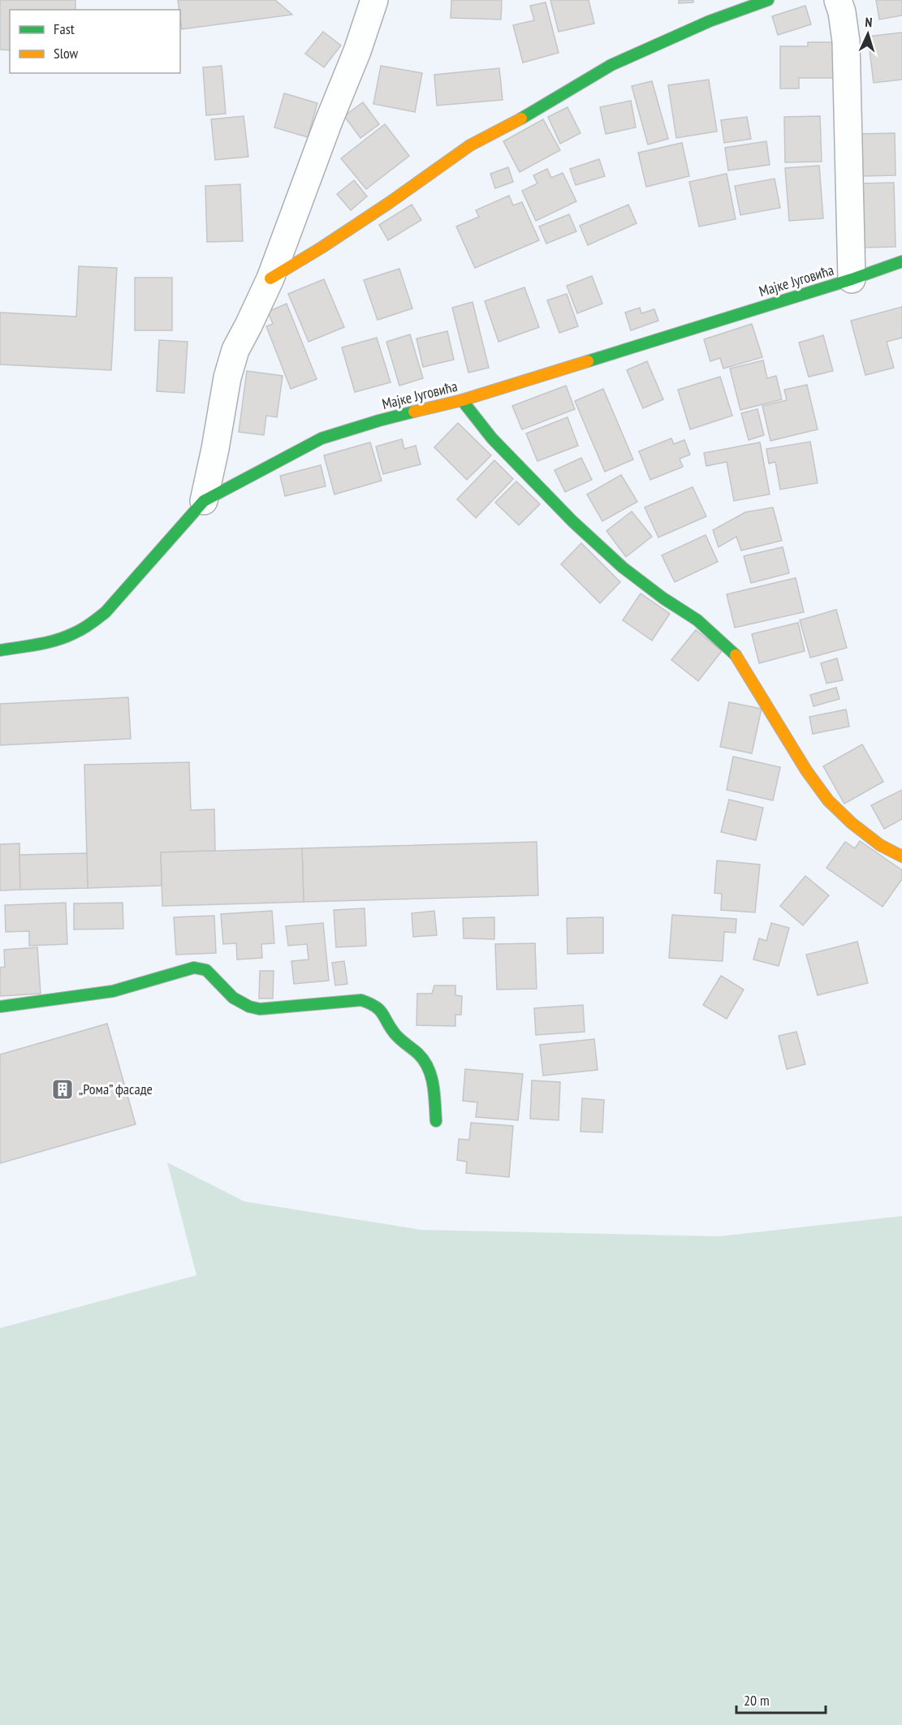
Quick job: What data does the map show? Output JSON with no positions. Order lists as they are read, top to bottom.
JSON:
{
  "streets": {
    "street": ["Мајке Југовића"]
  },
  "places": {
    "building": ["„Рома” фасаде"]
  },
  "legend": ["Fast", "Slow"],
  "scale_bar": "20 m",
  "north": "top"
}
